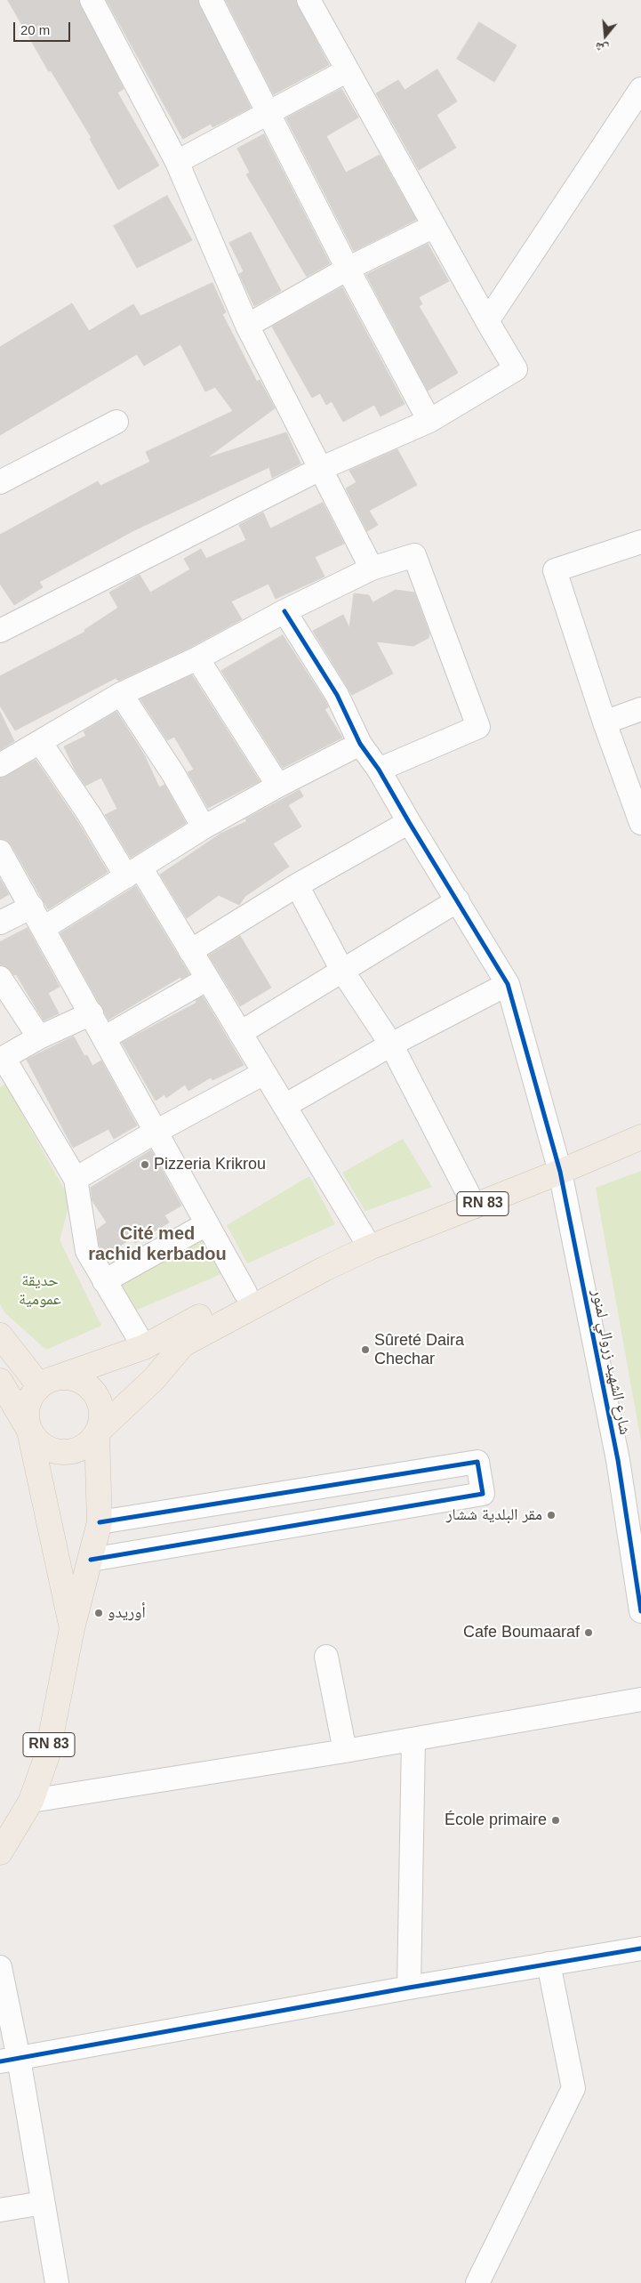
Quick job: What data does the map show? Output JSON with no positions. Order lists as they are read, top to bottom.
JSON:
{
  "streets": {
    "main road": ["RN 83"],
    "street": ["شارع الشهيد زروالي لمنور"]
  },
  "crossings": [
    ["RN 83", "شارع الشهيد زروالي لمنور"]
  ],
  "districts": ["Cité med rachid kerbadou"],
  "parks": ["حديقة عمومية"],
  "places": [
    "Pizzeria Krikrou",
    "Sûreté Daira Chechar",
    "مقر البلدية ششار",
    "أوريدو",
    "Cafe Boumaaraf",
    "École primaire"
  ],
  "scale_bar": "20 m",
  "north": "bottom"
}
